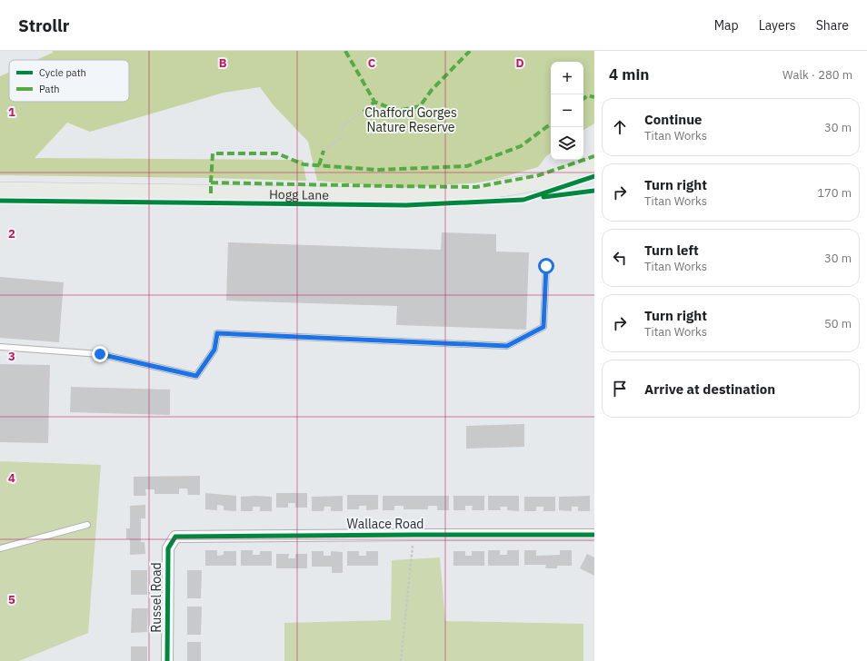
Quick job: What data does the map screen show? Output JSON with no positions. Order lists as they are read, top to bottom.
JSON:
{
  "streets": {
    "main road": ["Hogg Lane"],
    "street": ["Wallace Road", "Russel Road"]
  },
  "crossings": [
    ["Wallace Road", "Russel Road"]
  ],
  "parks": ["Chafford Gorges Nature Reserve"],
  "legend": ["Cycle path", "Path"],
  "page": {
    "header": "Strollr",
    "nav": ["Map", "Layers", "Share"],
    "heading": ["4 min", "Walk · 280 m"],
    "map_buttons": ["+", "−"],
    "list": [
      ["Continue", "Titan Works", "30 m"],
      ["Turn right", "Titan Works", "170 m"],
      ["Turn left", "Titan Works", "30 m"],
      ["Turn right", "Titan Works", "50 m"],
      "Arrive at destination"
    ]
  },
  "grid": {
    "columns": ["B", "C", "D"],
    "rows": [
      "1",
      "2",
      "3",
      "4",
      "5"
    ]
  }
}
